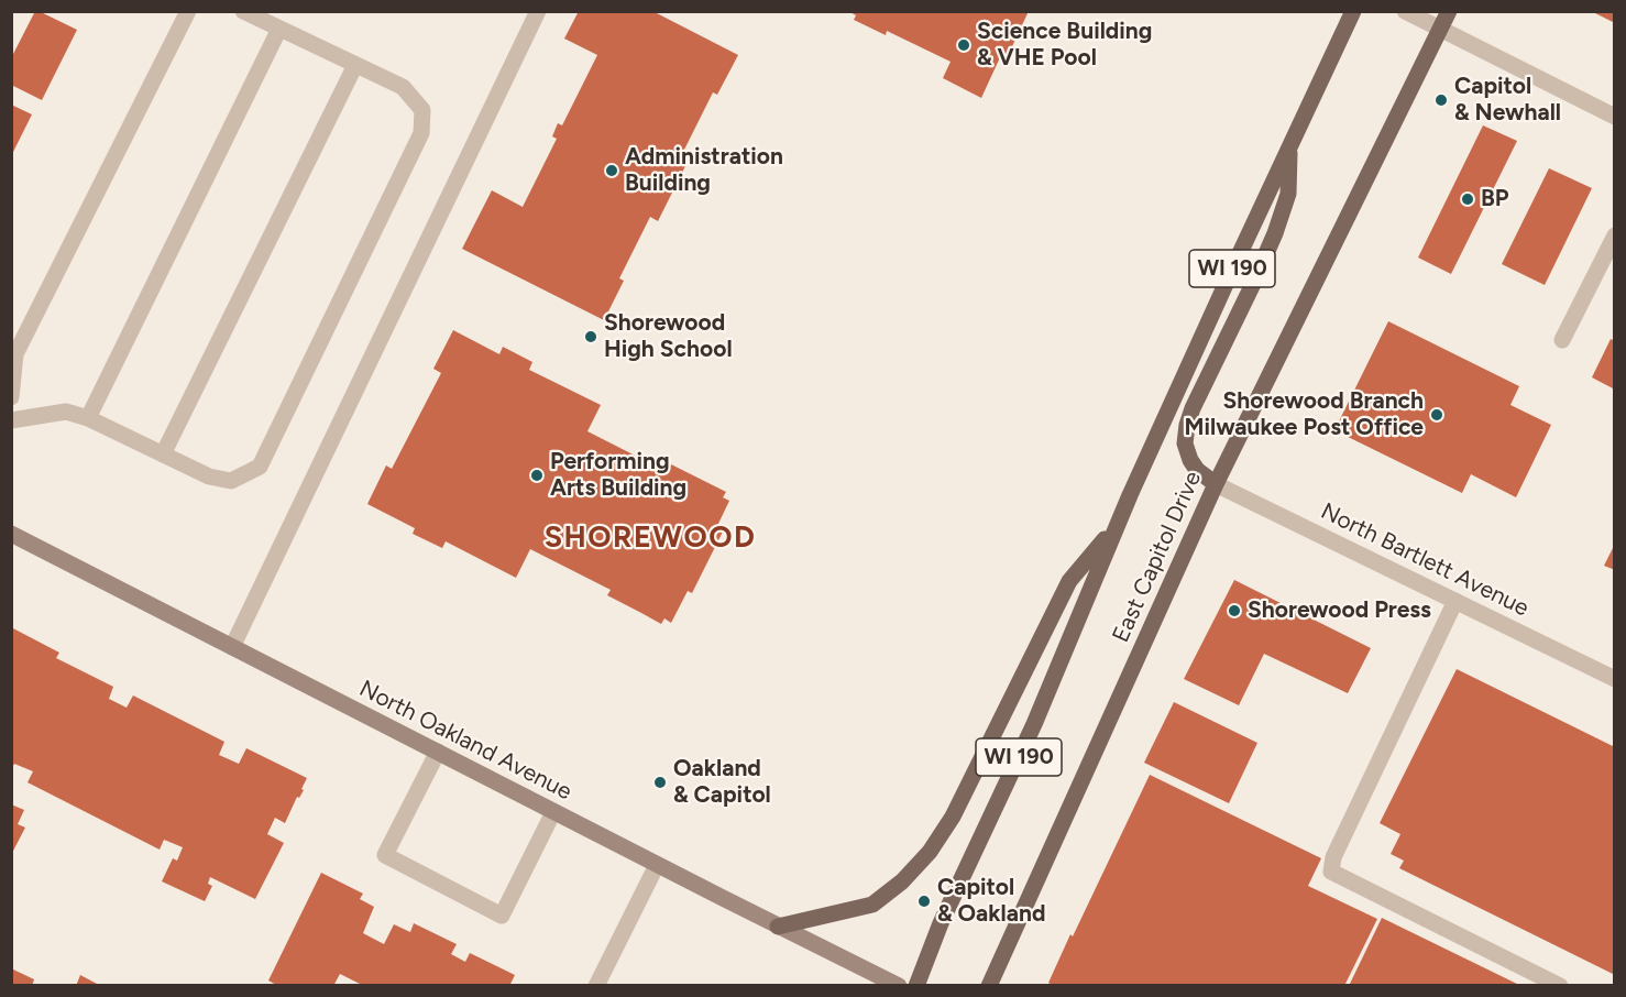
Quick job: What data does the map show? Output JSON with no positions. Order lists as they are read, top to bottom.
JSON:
{
  "streets": {
    "main road": ["WI 190", "East Capitol Drive", "North Oakland Avenue"],
    "street": ["North Bartlett Avenue"]
  },
  "crossings": [
    ["East Capitol Drive", "North Bartlett Avenue"]
  ],
  "districts": ["SHOREWOOD"],
  "places": [
    "Science Building & VHE Pool",
    "Capitol & Newhall",
    "Administration Building",
    "BP",
    "Shorewood High School",
    "Shorewood Branch Milwaukee Post Office",
    "Performing Arts Building",
    "Shorewood Press",
    "Oakland & Capitol",
    "Capitol & Oakland"
  ]
}
